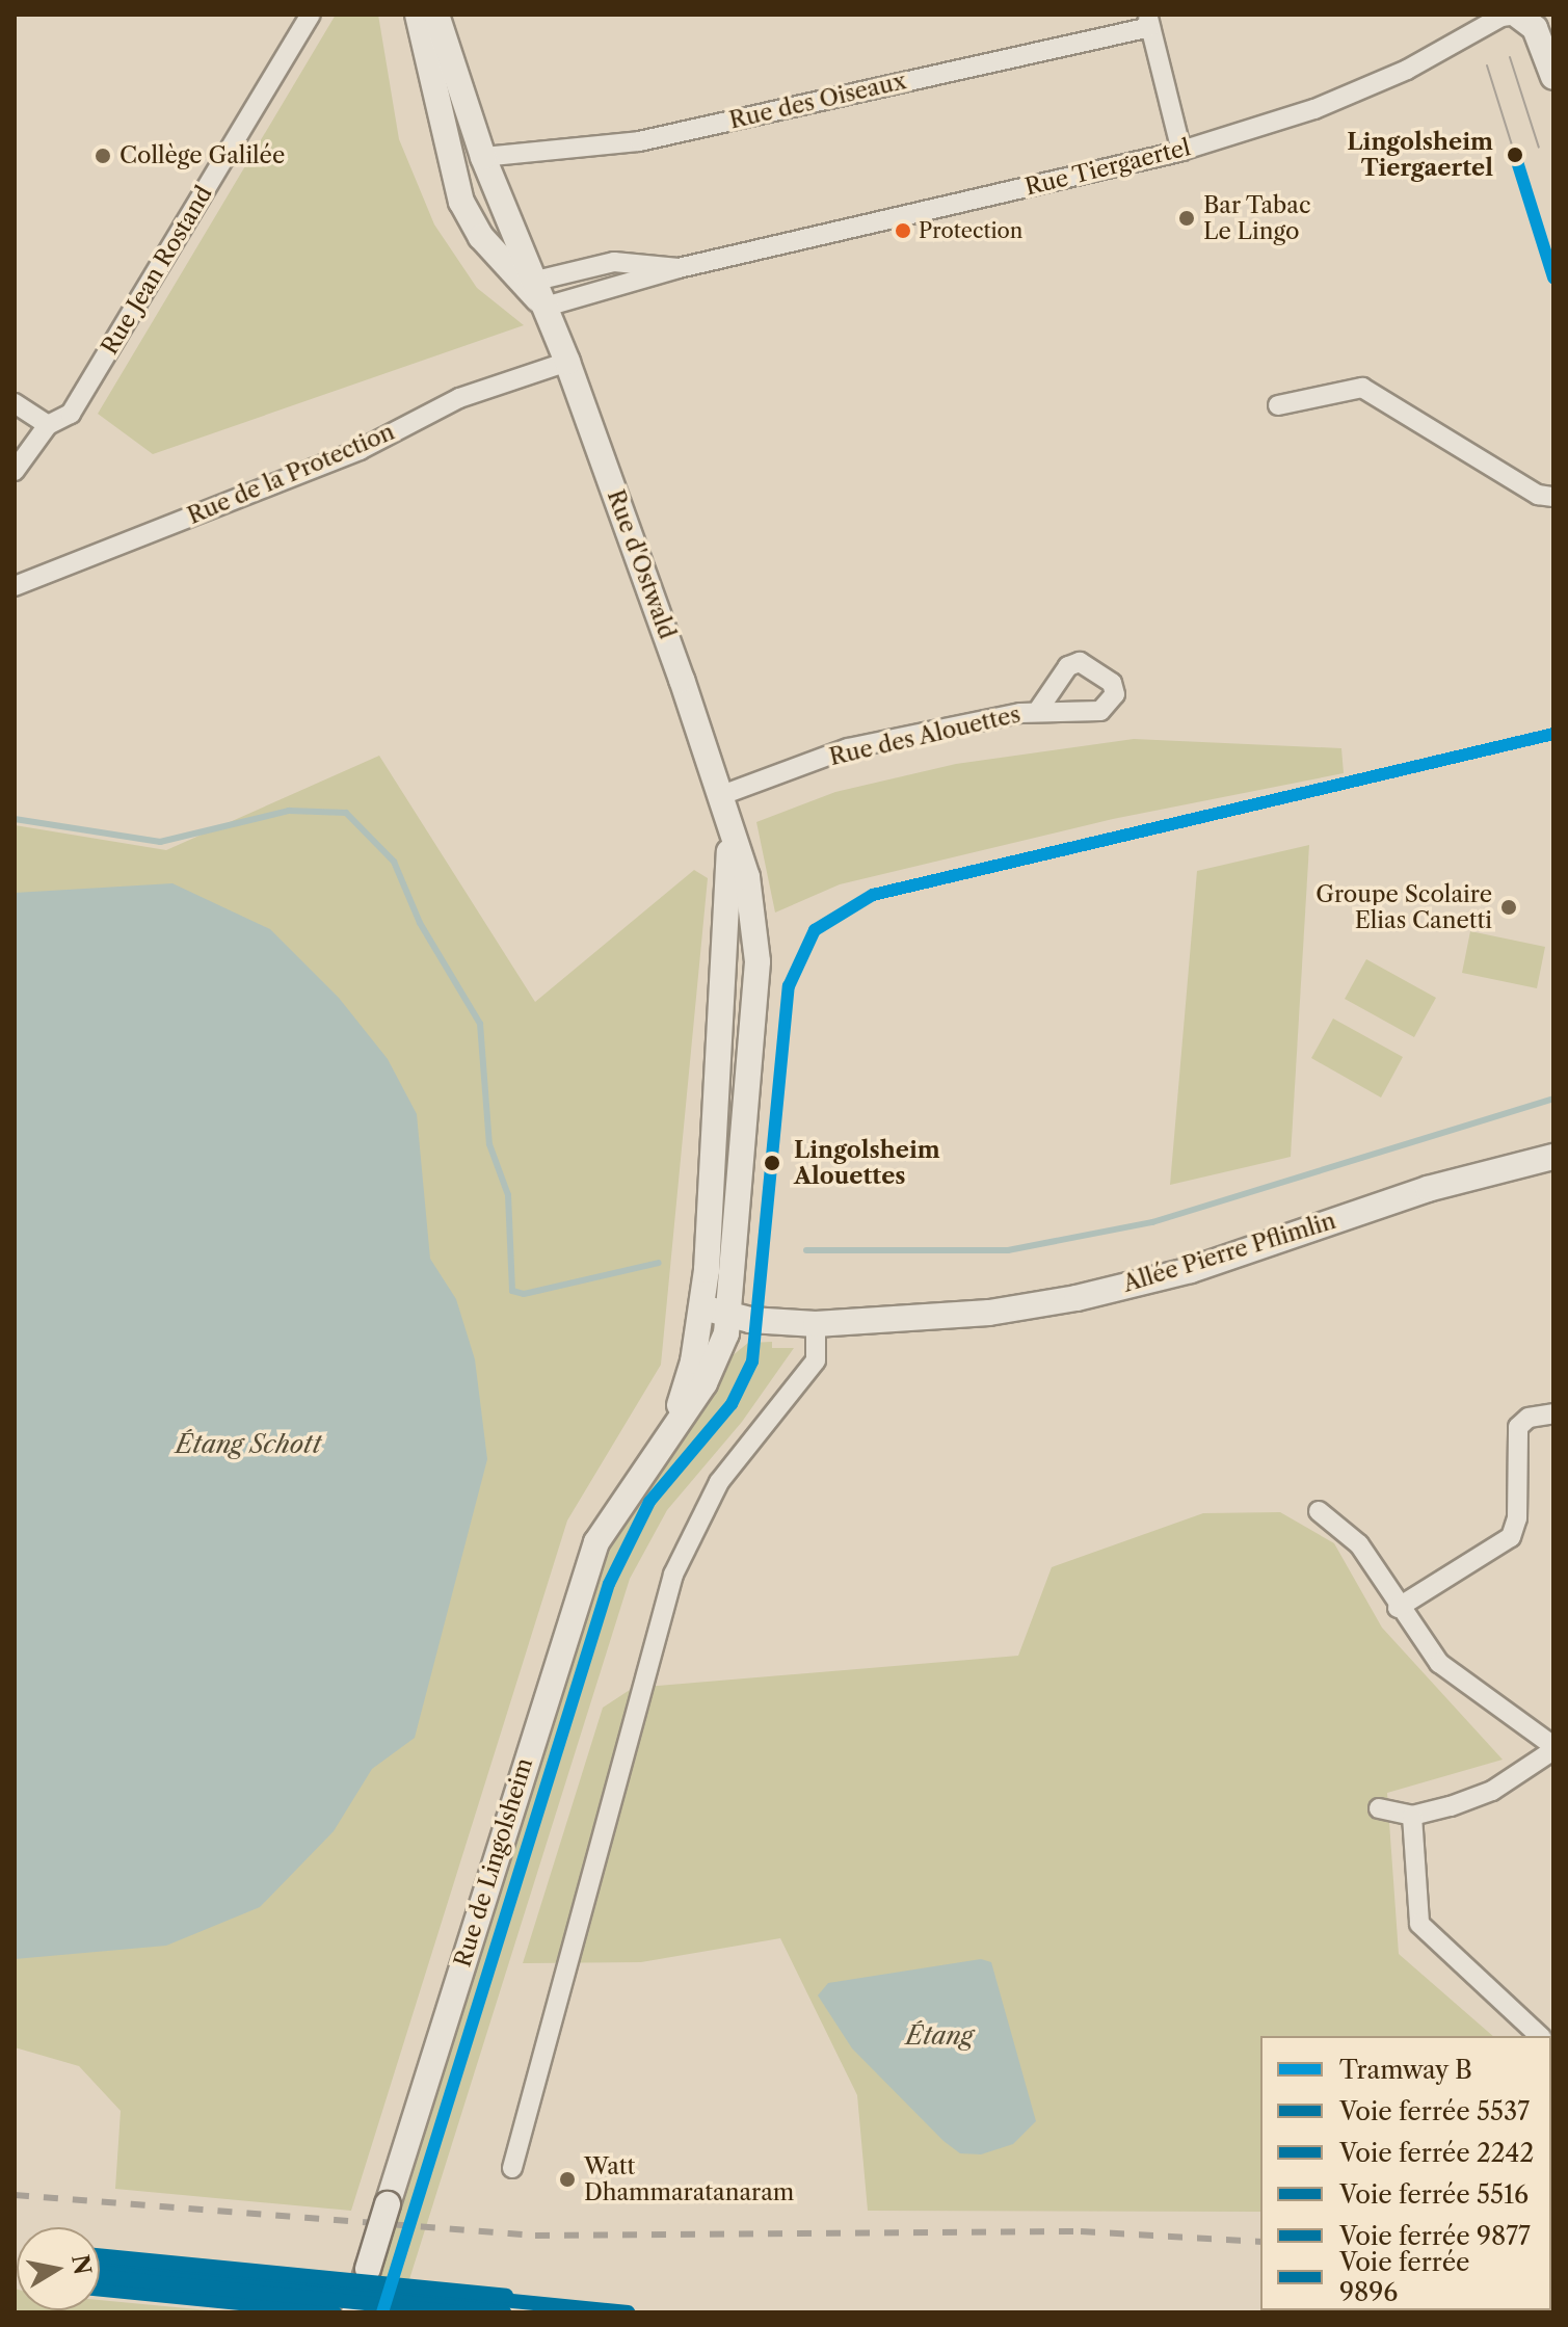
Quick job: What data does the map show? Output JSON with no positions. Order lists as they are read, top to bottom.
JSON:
{
  "streets": {
    "main road": ["Rue d'Ostwald", "Allée Pierre Pflimlin", "Rue de Lingolsheim"],
    "street": [
      "Rue des Oiseaux",
      "Rue Tiergaertel",
      "Rue Jean Rostand",
      "Rue de la Protection",
      "Rue des Alouettes"
    ]
  },
  "crossings": [
    ["Rue des Oiseaux", "Rue d'Ostwald"],
    ["Rue Tiergaertel", "Rue d'Ostwald"],
    ["Rue de la Protection", "Rue d'Ostwald"],
    ["Rue d'Ostwald", "Rue des Alouettes"],
    ["Rue d'Ostwald", "Allée Pierre Pflimlin"],
    ["Rue d'Ostwald", "Rue de Lingolsheim"],
    ["Allée Pierre Pflimlin", "Rue de Lingolsheim"]
  ],
  "water": ["Étang Schott", "Étang"],
  "places": [
    "Lingolsheim Tiergaertel",
    "Collège Galilée",
    "Bar Tabac Le Lingo",
    "Protection",
    "Groupe Scolaire Elias Canetti",
    "Lingolsheim Alouettes",
    "Watt Dhammaratanaram"
  ],
  "lines": [
    "tram line B",
    "rail line 9896",
    "rail line 5537",
    "rail line 2242",
    "rail line 9877",
    "rail line 5516"
  ],
  "legend": [
    "Tramway B",
    "Voie ferrée 5537",
    "Voie ferrée 2242",
    "Voie ferrée 5516",
    "Voie ferrée 9877",
    "Voie ferrée 9896"
  ],
  "north": "right"
}
